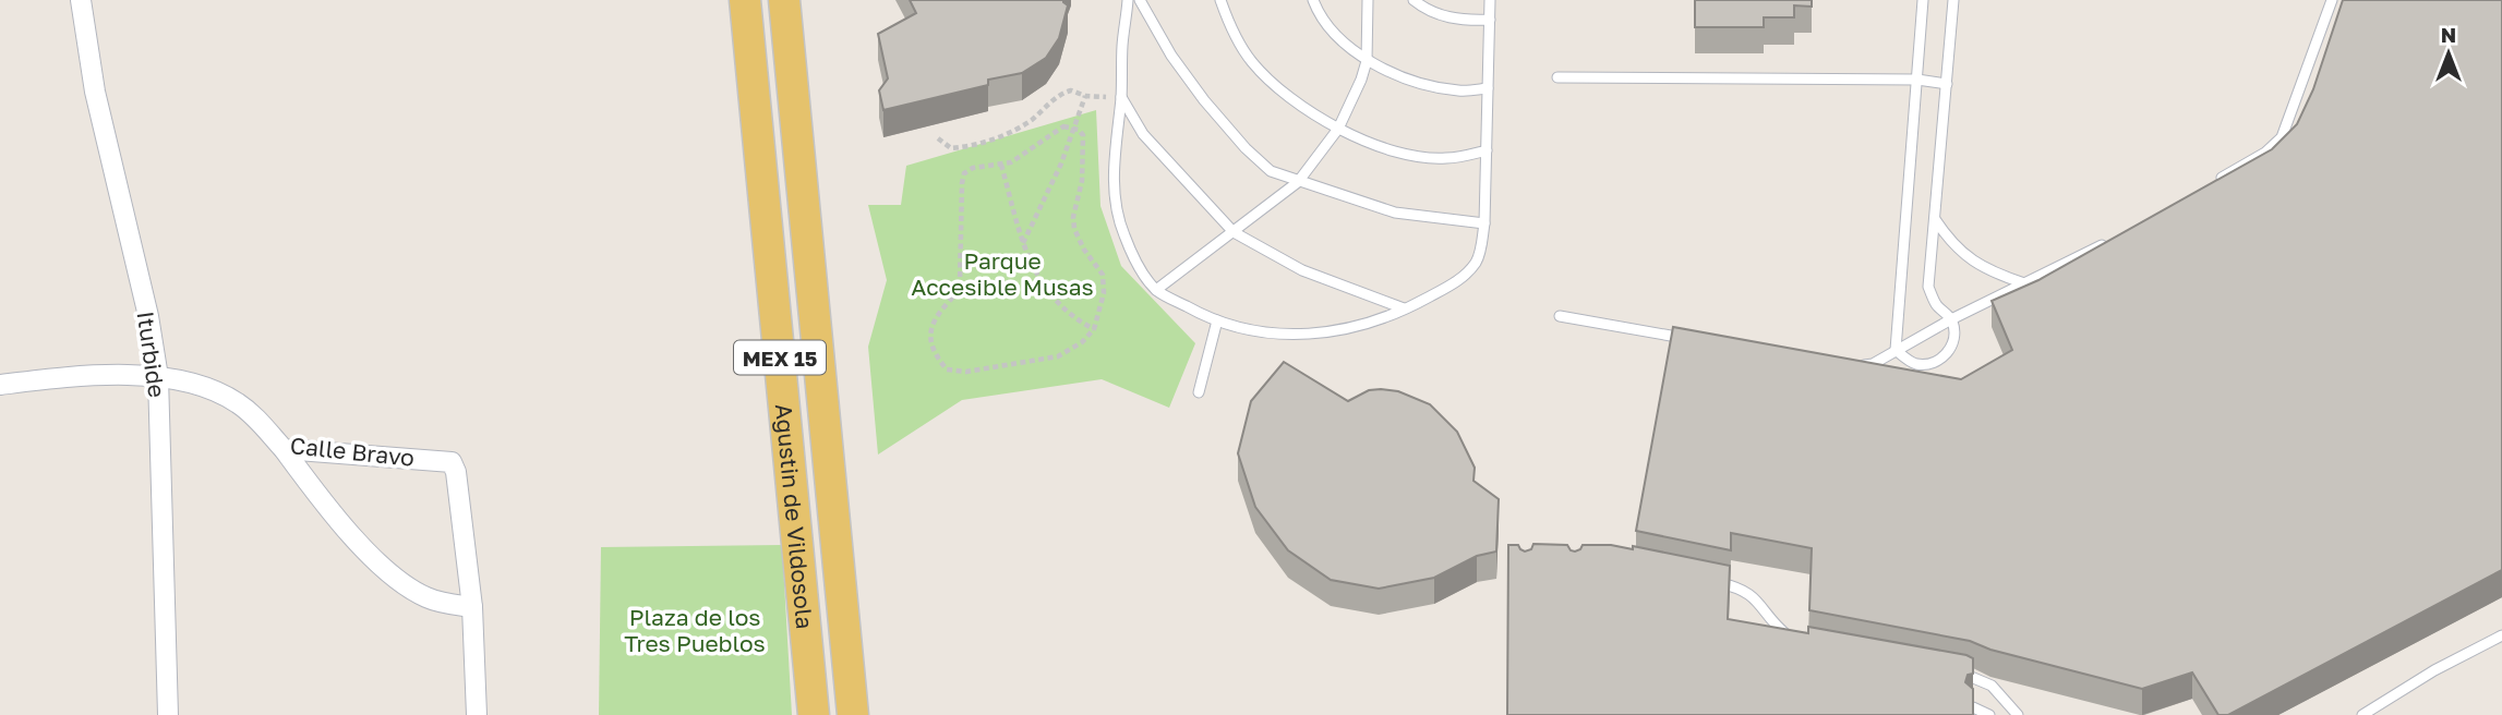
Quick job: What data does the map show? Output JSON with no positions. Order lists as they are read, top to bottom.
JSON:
{
  "streets": {
    "main road": ["MEX 15", "Agustin de Vildosola"],
    "street": ["Iturbide", "Calle Bravo"]
  },
  "crossings": [
    ["Iturbide", "Calle Bravo"]
  ],
  "parks": ["Parque Accesible Musas", "Plaza de los Tres Pueblos"],
  "north": "top"
}
